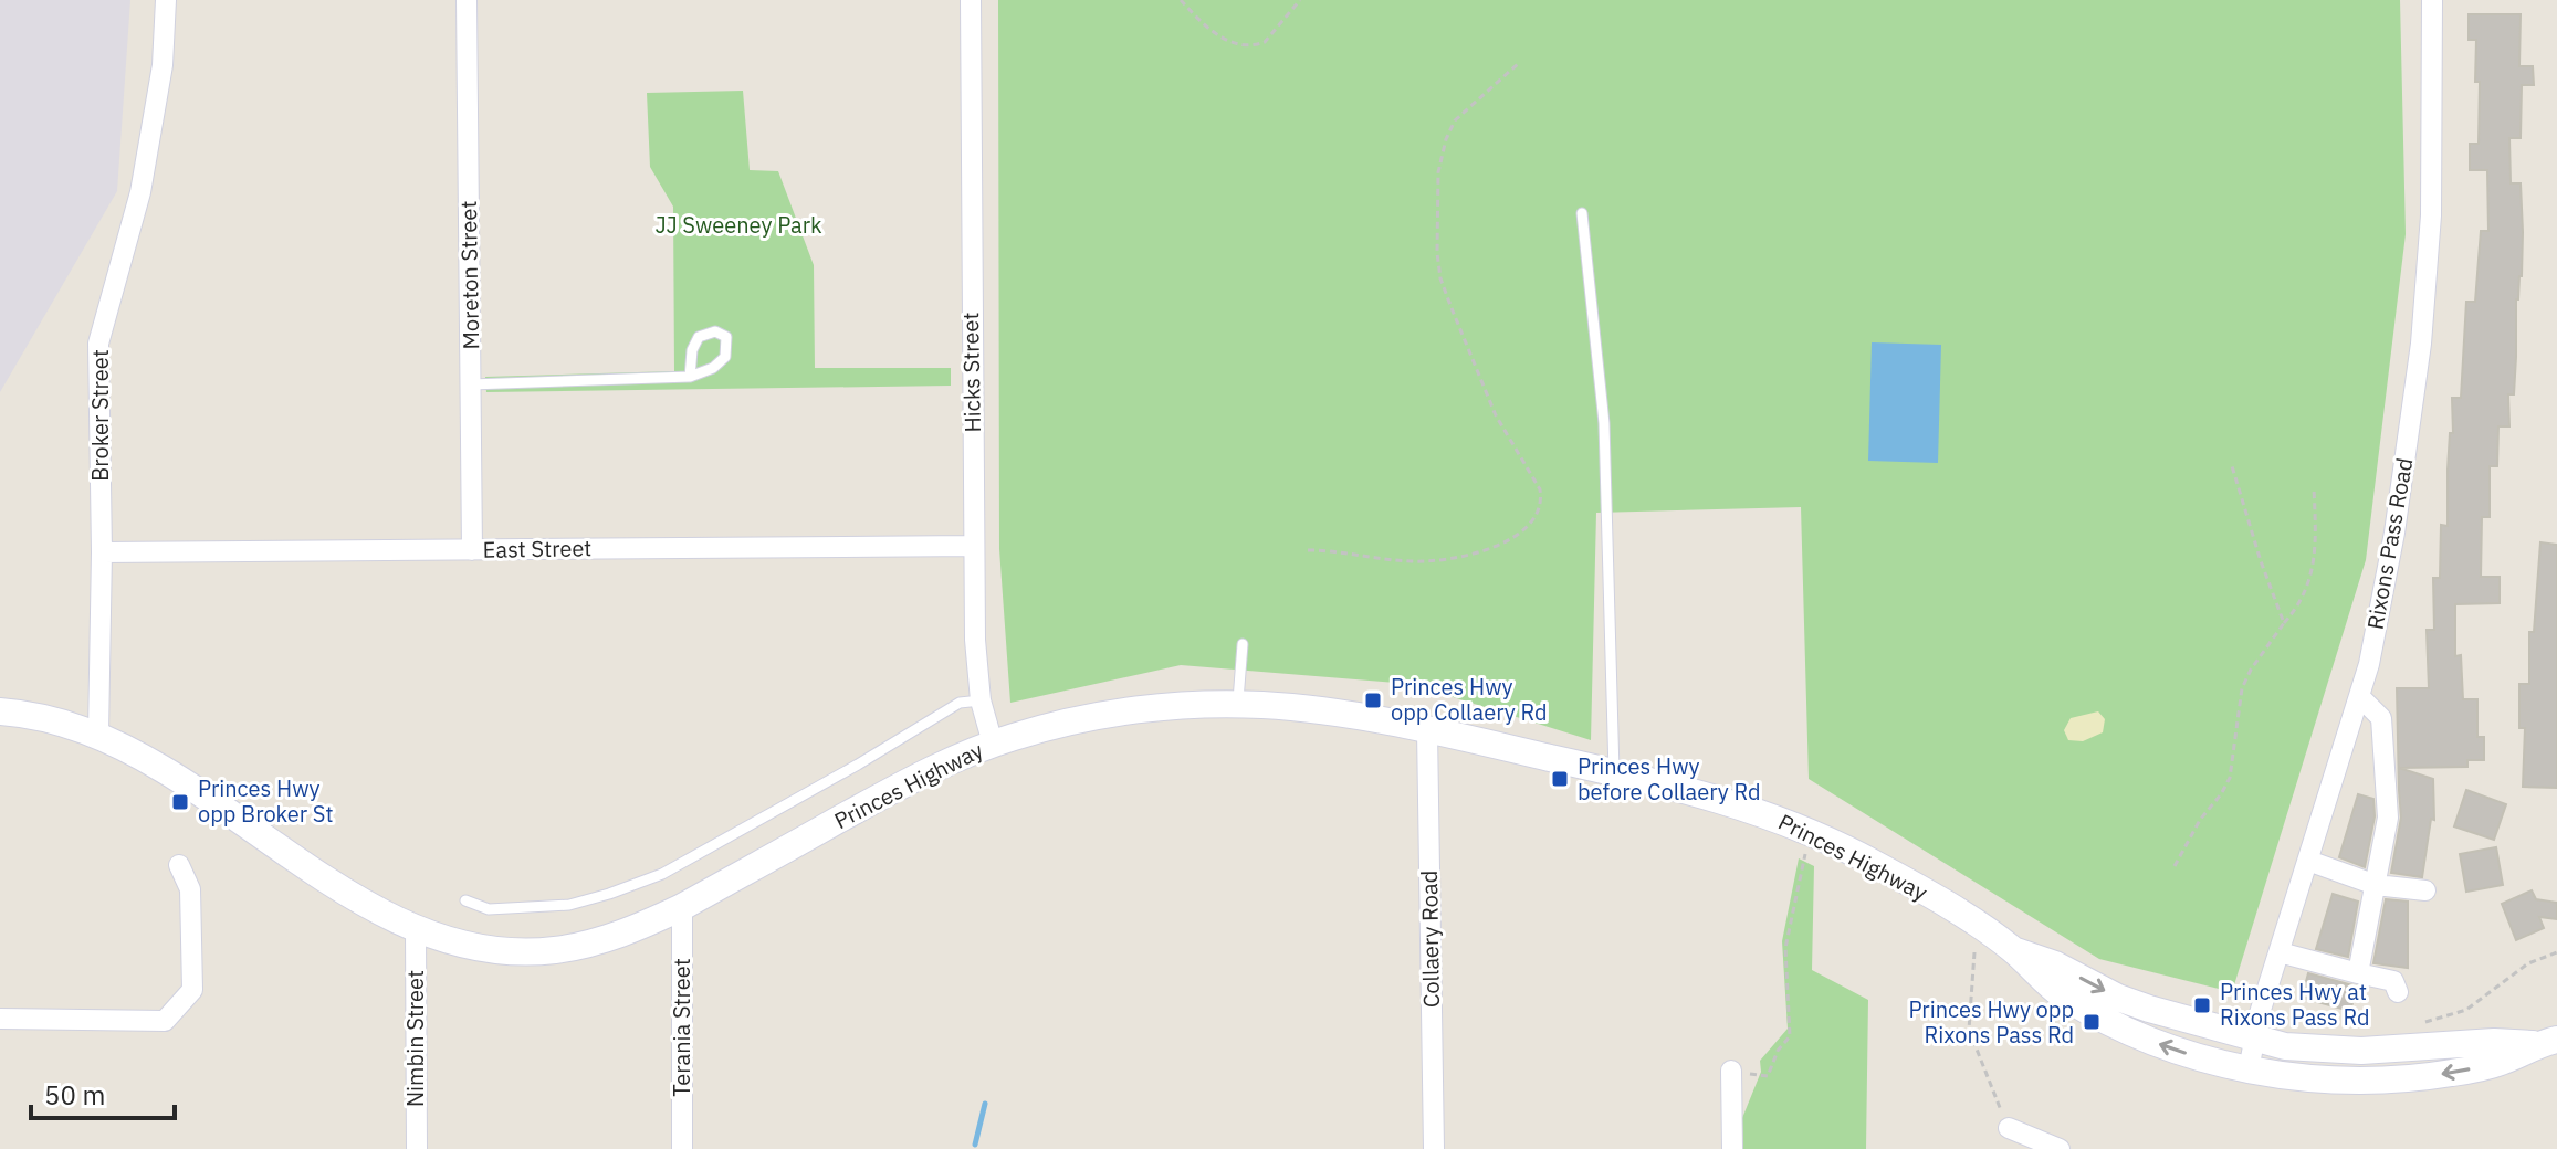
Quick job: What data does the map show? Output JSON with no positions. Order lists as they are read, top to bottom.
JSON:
{
  "streets": {
    "main road": ["Princes Highway"],
    "street": [
      "Moreton Street",
      "Hicks Street",
      "Broker Street",
      "Rixons Pass Road",
      "East Street",
      "Collaery Road",
      "Terania Street",
      "Nimbin Street"
    ]
  },
  "crossings": [
    ["Moreton Street", "East Street"],
    ["Hicks Street", "East Street"],
    ["Hicks Street", "Princes Highway"],
    ["Broker Street", "East Street"],
    ["Broker Street", "Princes Highway"],
    ["Rixons Pass Road", "Princes Highway"],
    ["Princes Highway", "Collaery Road"],
    ["Princes Highway", "Terania Street"],
    ["Princes Highway", "Nimbin Street"]
  ],
  "parks": ["JJ Sweeney Park"],
  "places": {
    "transit": [
      "Princes Hwy opp Collaery Rd",
      "Princes Hwy before Collaery Rd",
      "Princes Hwy opp Broker St",
      "Princes Hwy at Rixons Pass Rd",
      "Princes Hwy opp Rixons Pass Rd"
    ]
  },
  "scale_bar": "50 m"
}
